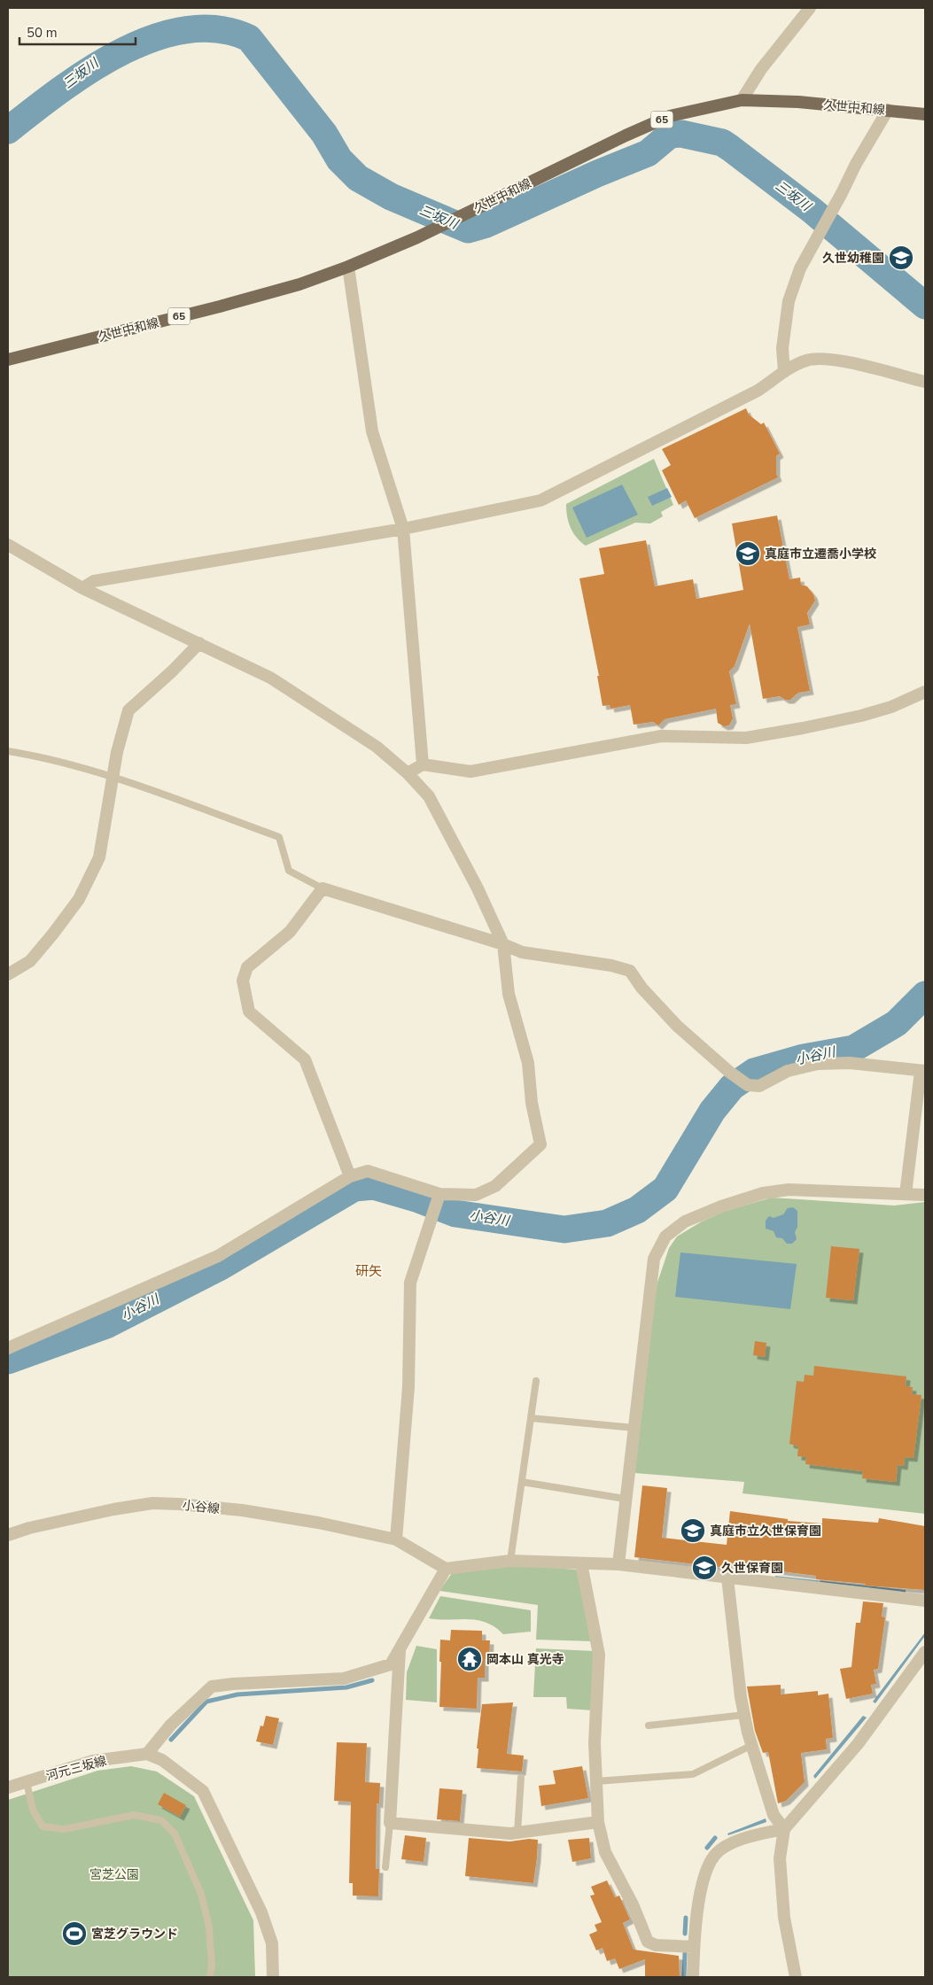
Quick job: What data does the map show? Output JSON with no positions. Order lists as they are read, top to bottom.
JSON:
{
  "streets": {
    "main road": ["久世中和線", "65"],
    "street": ["小谷線", "河元三坂線"]
  },
  "districts": ["研矢"],
  "water": ["三坂川", "小谷川"],
  "parks": ["宮芝公園"],
  "places": {
    "school or university": [
      "久世幼稚園",
      "真庭市立遷喬小学校",
      "真庭市立久世保育園",
      "久世保育園"
    ],
    "temple": ["岡本山 真光寺"],
    "sports": ["宮芝グラウンド"]
  },
  "scale_bar": "50 m"
}
